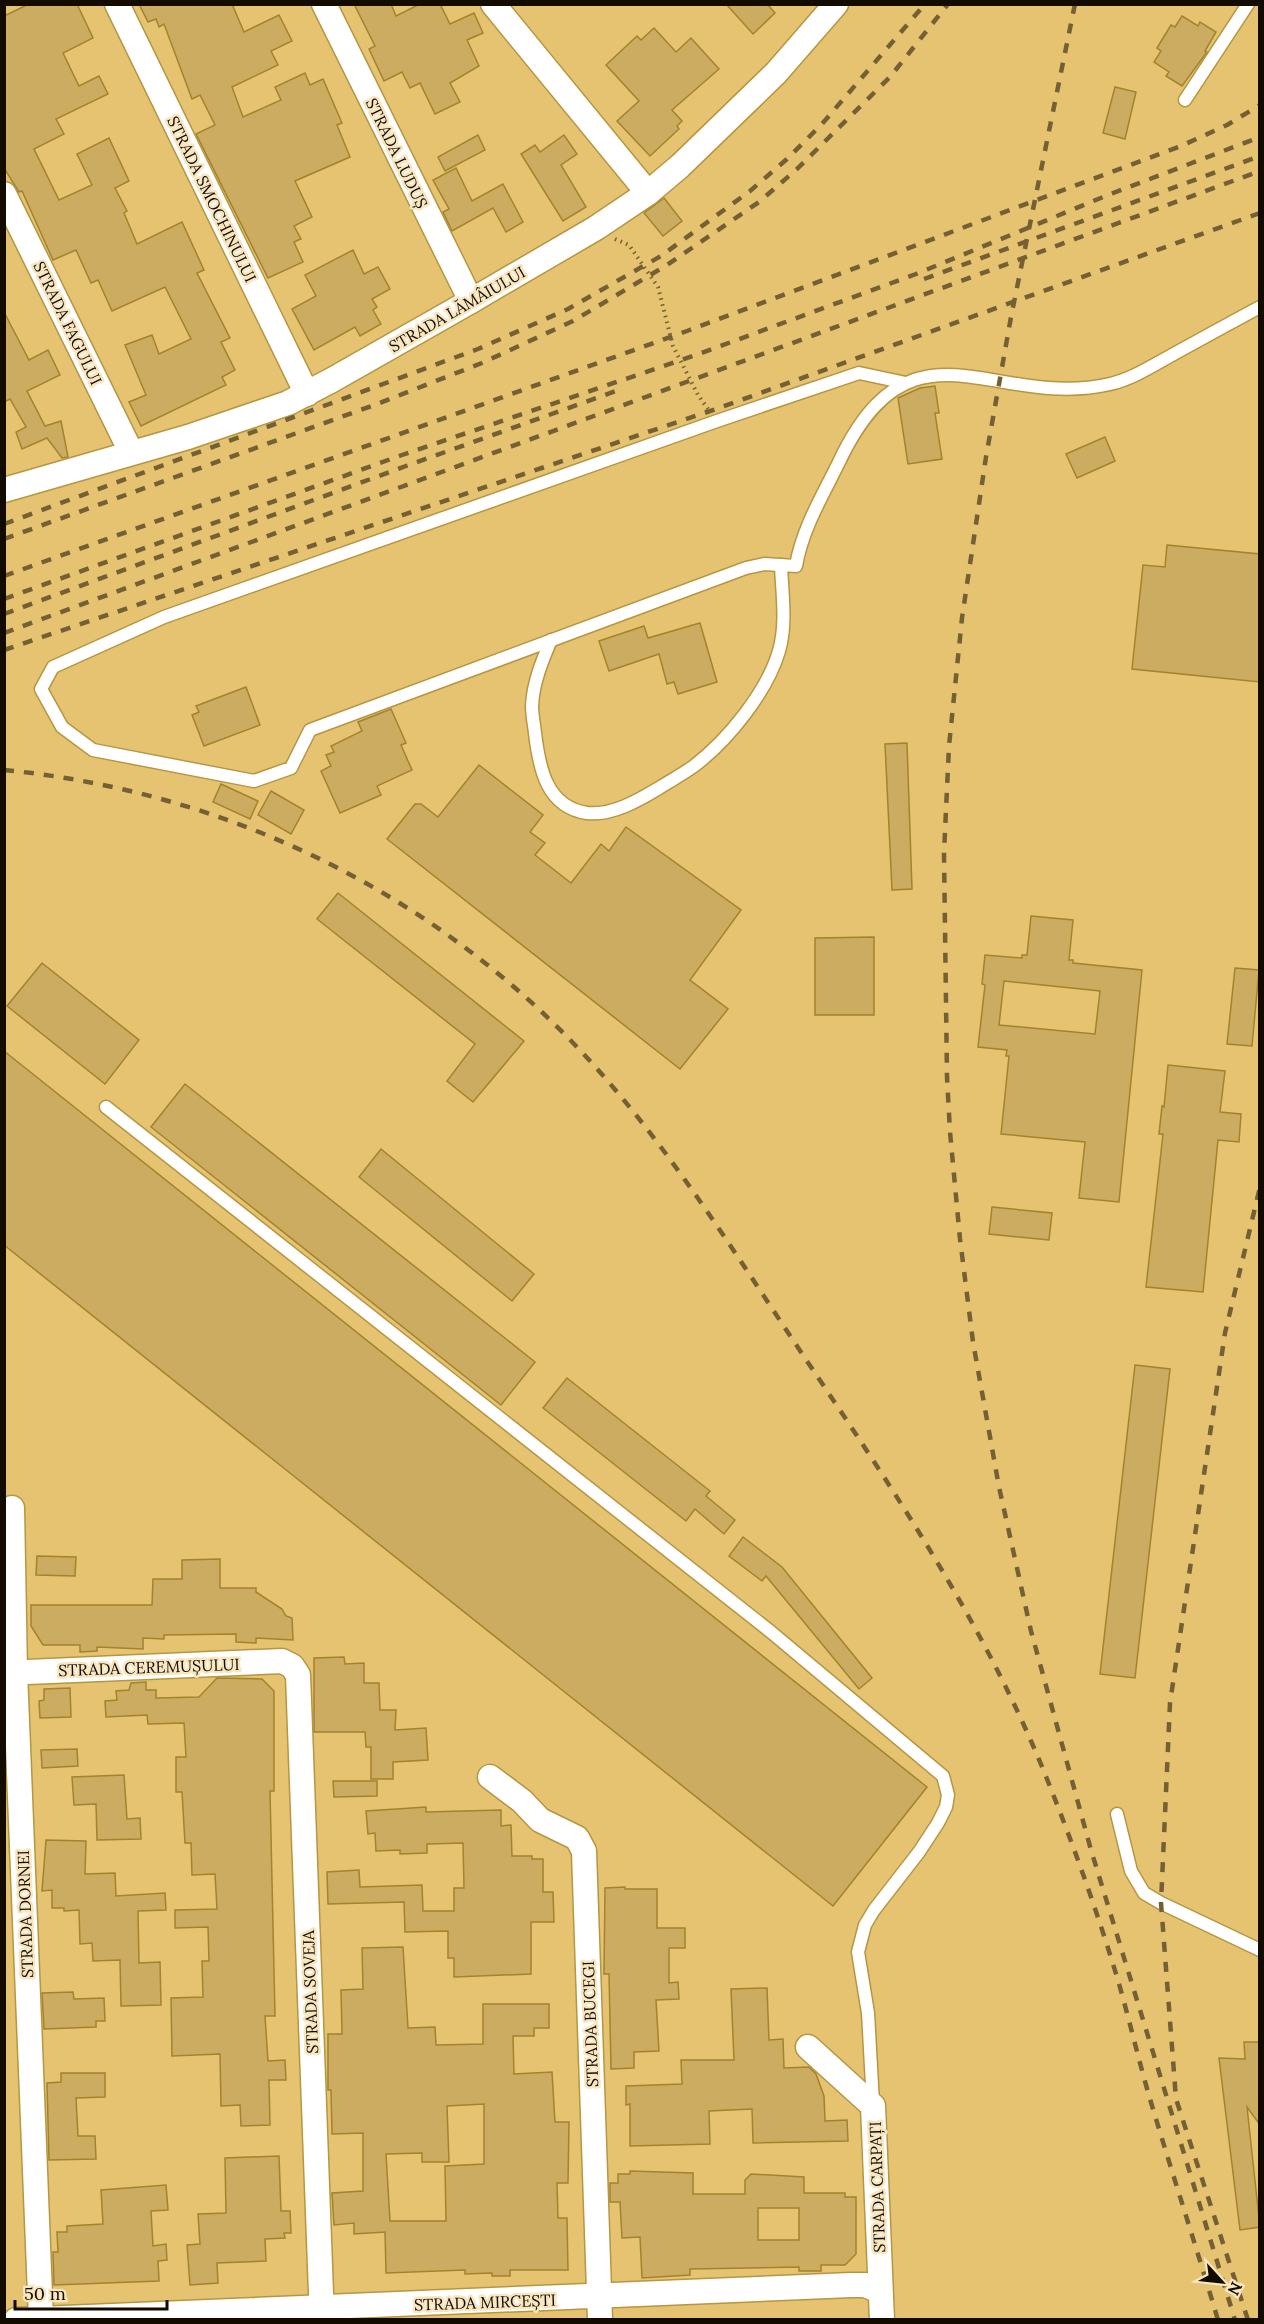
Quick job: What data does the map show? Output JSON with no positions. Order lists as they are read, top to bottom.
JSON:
{
  "streets": {
    "street": [
      "STRADA LUDUȘ",
      "STRADA SMOCHINULUI",
      "STRADA LĂMÂIULUI",
      "STRADA FAGULUI",
      "STRADA CEREMUȘULUI",
      "STRADA DORNEI",
      "STRADA SOVEJA",
      "STRADA BUCEGI",
      "STRADA CARPAȚI",
      "STRADA MIRCEȘTI"
    ]
  },
  "crossings": [
    ["STRADA LUDUȘ", "STRADA LĂMÂIULUI"],
    ["STRADA SMOCHINULUI", "STRADA LĂMÂIULUI"],
    ["STRADA LĂMÂIULUI", "STRADA FAGULUI"],
    ["STRADA CEREMUȘULUI", "STRADA DORNEI"],
    ["STRADA CEREMUȘULUI", "STRADA SOVEJA"],
    ["STRADA DORNEI", "STRADA MIRCEȘTI"],
    ["STRADA SOVEJA", "STRADA MIRCEȘTI"],
    ["STRADA BUCEGI", "STRADA MIRCEȘTI"],
    ["STRADA CARPAȚI", "STRADA MIRCEȘTI"]
  ],
  "scale_bar": "50 m",
  "north": "bottom right"
}
